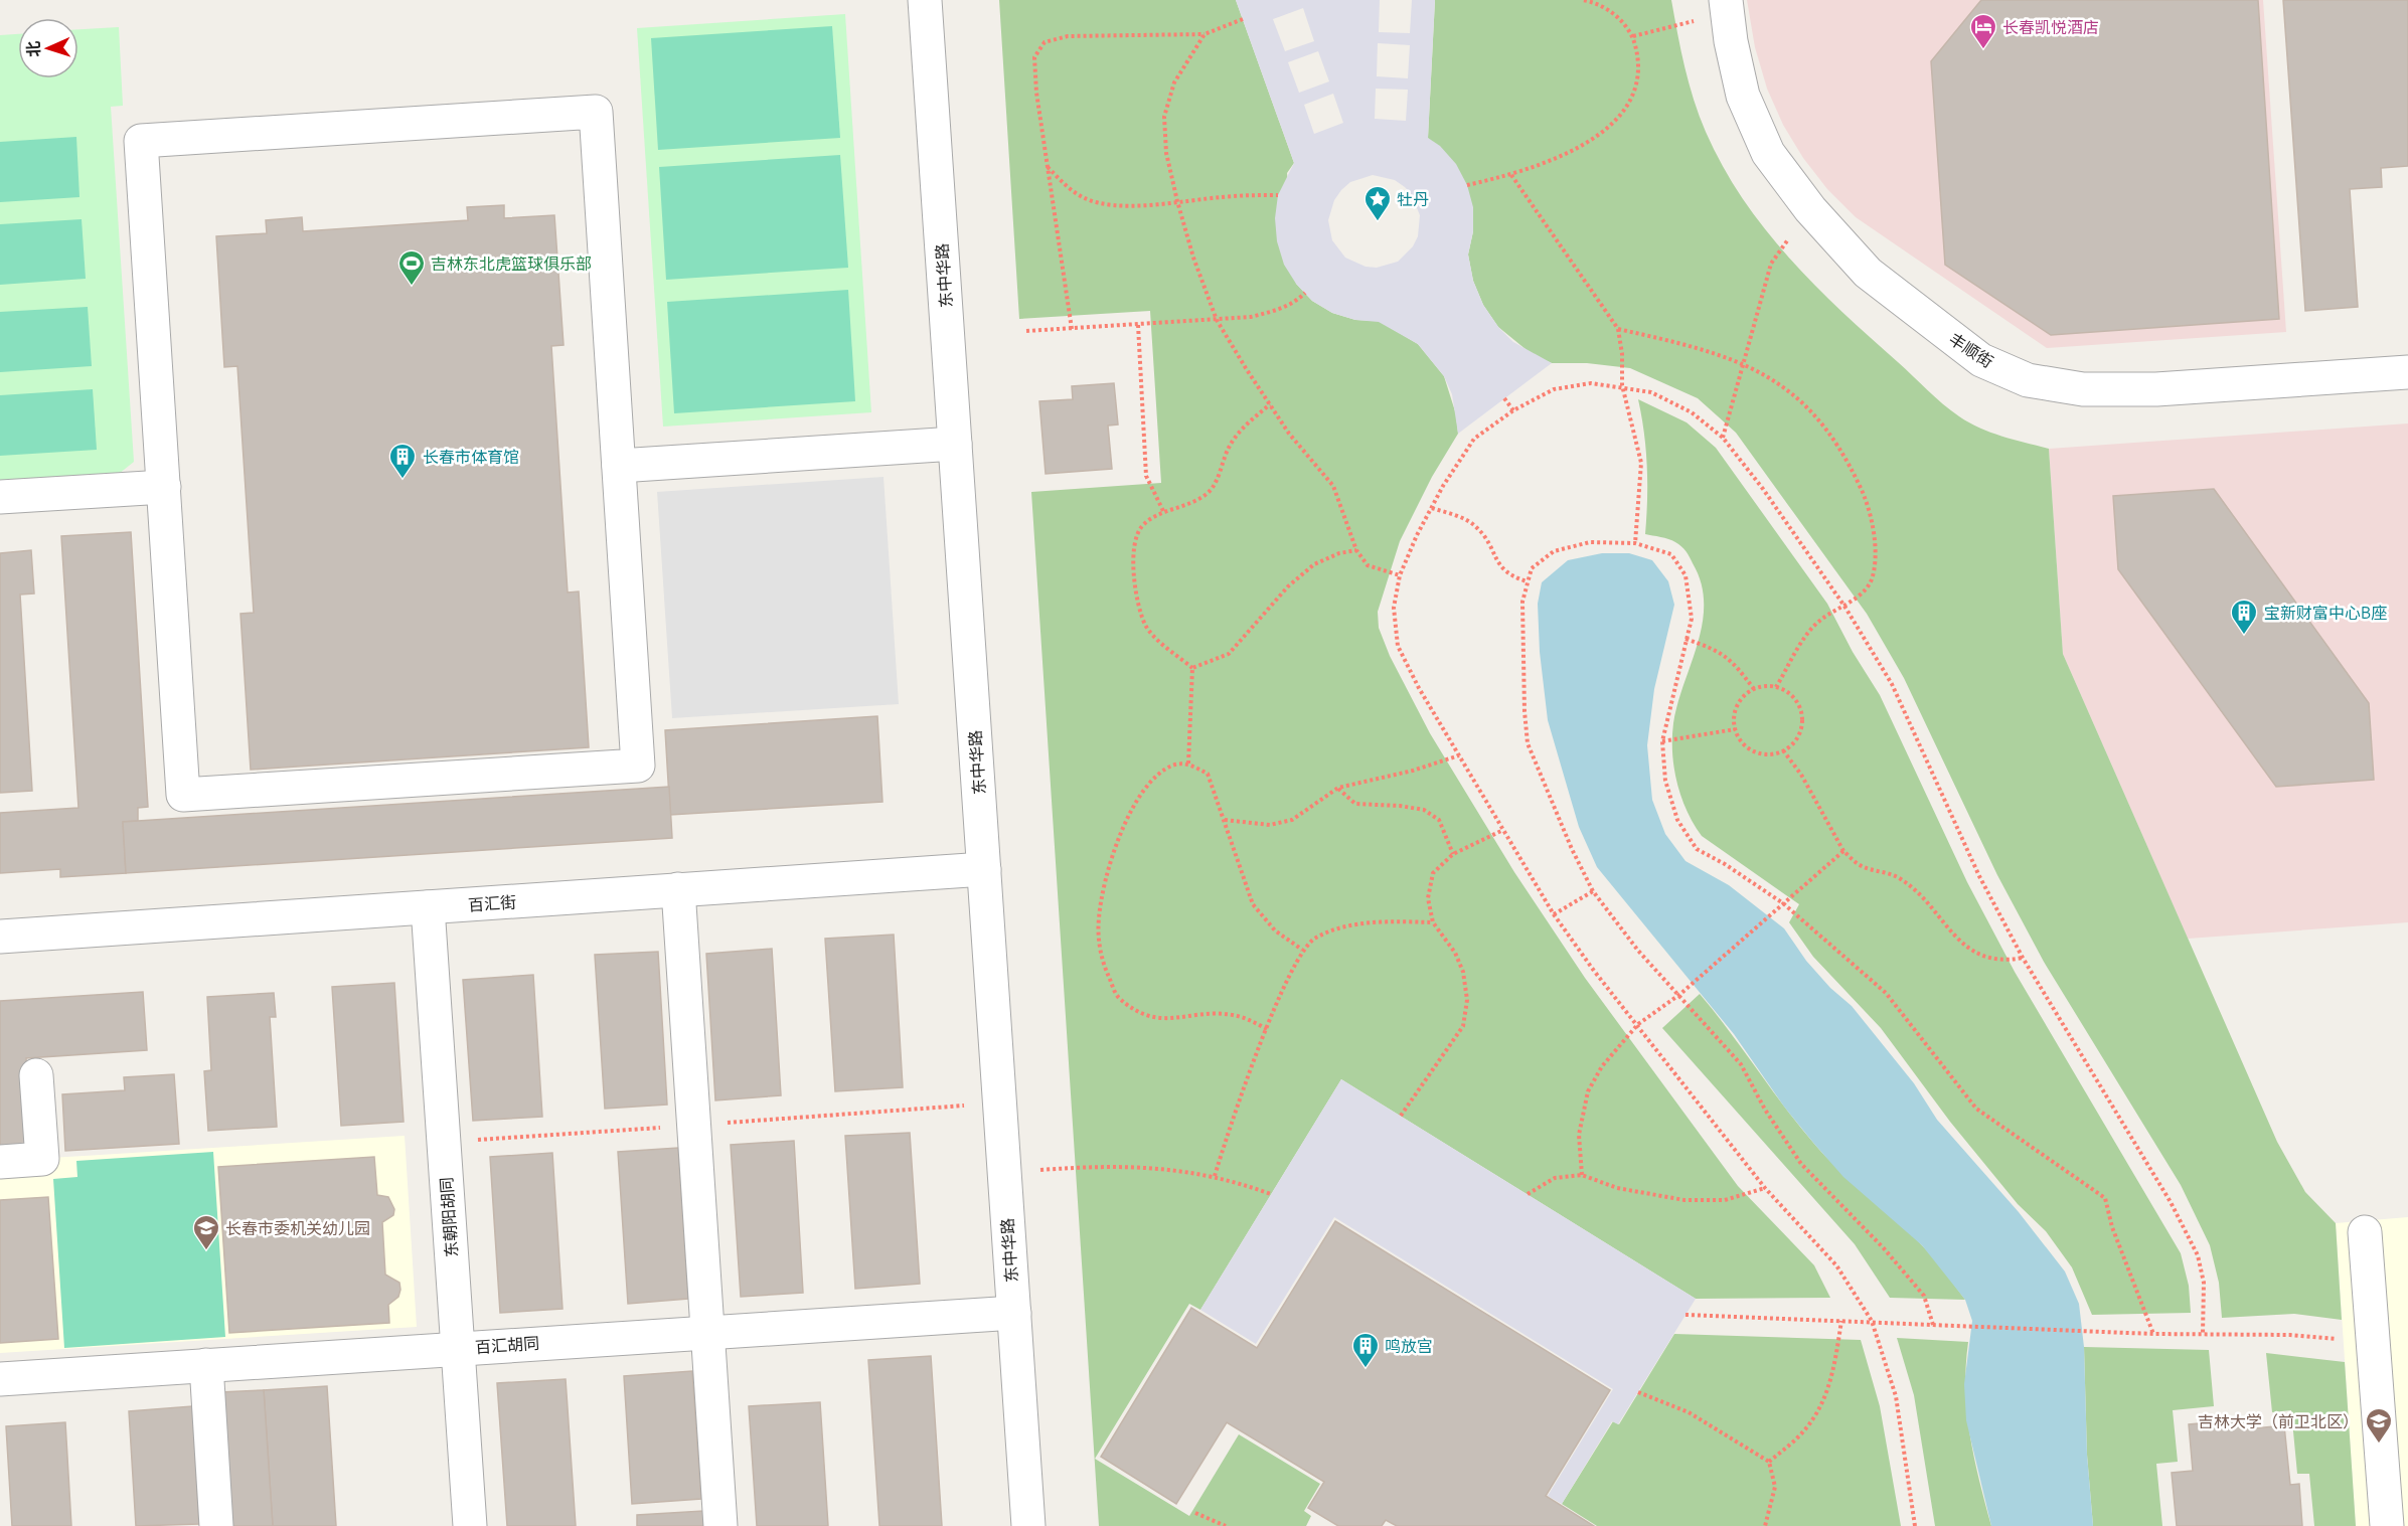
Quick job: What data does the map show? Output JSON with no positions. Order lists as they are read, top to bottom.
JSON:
{
  "streets": {
    "street": [
      "东中华路",
      "丰顺街",
      "百汇街",
      "东朝阳胡同",
      "百汇胡同"
    ]
  },
  "crossings": [
    ["东中华路", "百汇街"],
    ["东中华路", "百汇胡同"],
    ["百汇街", "东朝阳胡同"],
    ["东朝阳胡同", "百汇胡同"]
  ],
  "places": {
    "hotel": ["长春凯悦酒店"],
    "place": ["牡丹"],
    "sports": ["吉林东北虎篮球俱乐部"],
    "building": ["长春市体育馆", "宝新财富中心B座", "鸣放宫"],
    "school or university": ["长春市委机关幼儿园", "吉林大学（前卫北区）"]
  },
  "north": "left"
}
